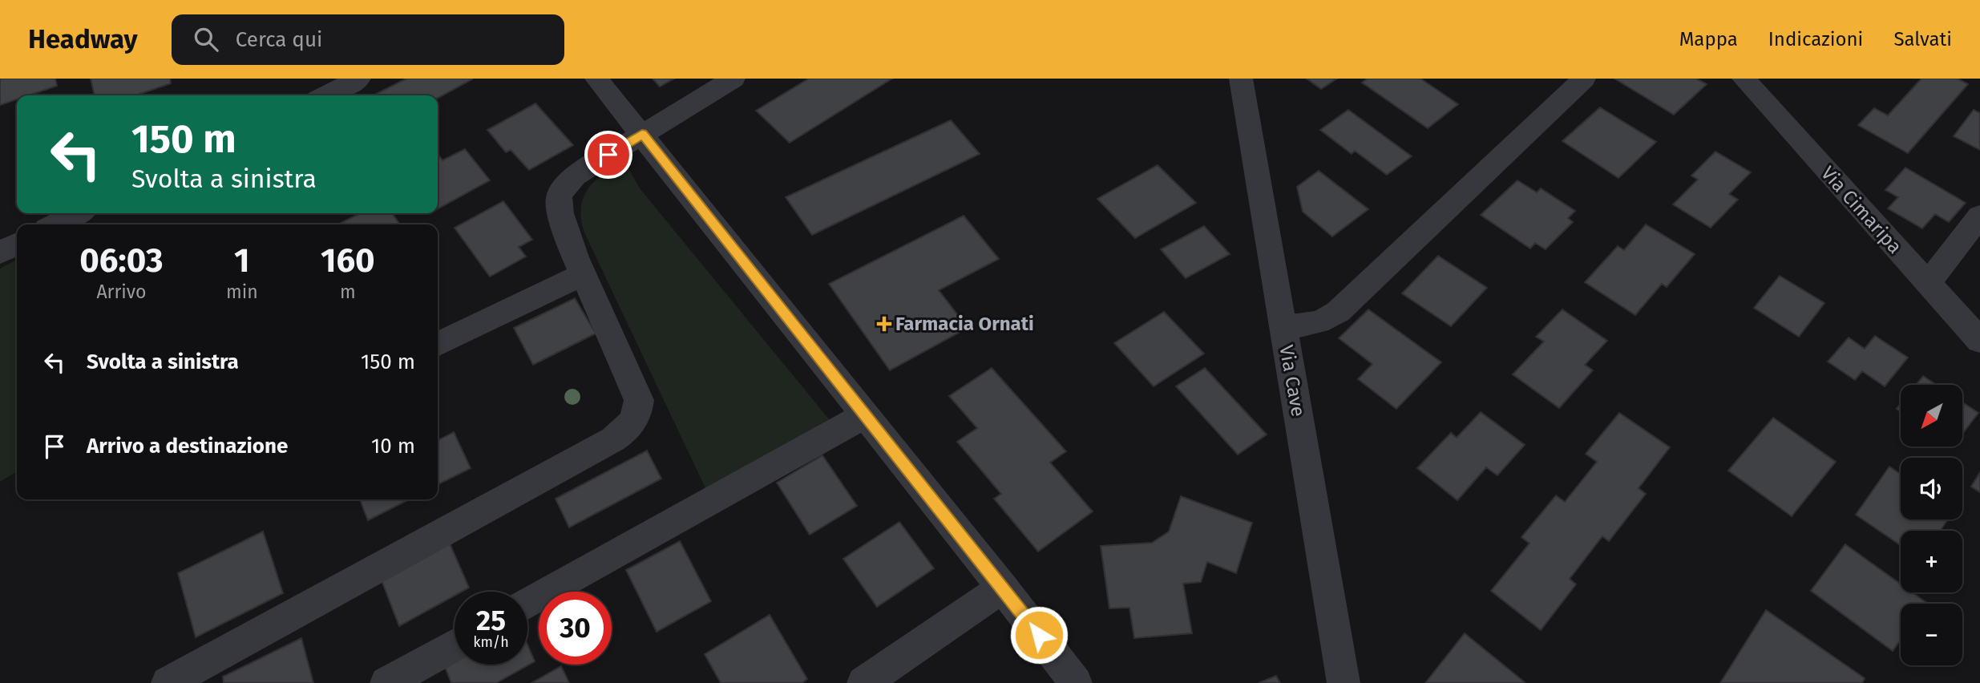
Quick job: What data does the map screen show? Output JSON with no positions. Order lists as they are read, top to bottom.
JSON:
{
  "streets": {
    "street": ["Via Cimaripa", "Via Cave"]
  },
  "places": {
    "health": ["Farmacia Ornati"]
  },
  "north": "bottom left",
  "page": {
    "header": "Headway",
    "search": "Cerca qui",
    "nav": ["Mappa", "Indicazioni", "Salvati"],
    "turn": ["150 m", "Svolta a sinistra"],
    "eta": [
      "06:03",
      "Arrivo",
      "1",
      "min",
      "160",
      "m"
    ],
    "list": [
      {
        "name": "Svolta a sinistra",
        "value": "150 m"
      },
      {
        "name": "Arrivo a destinazione",
        "value": "10 m"
      }
    ],
    "map_buttons": ["+", "−"],
    "speed": "25 km/h",
    "limit": "30"
  }
}
